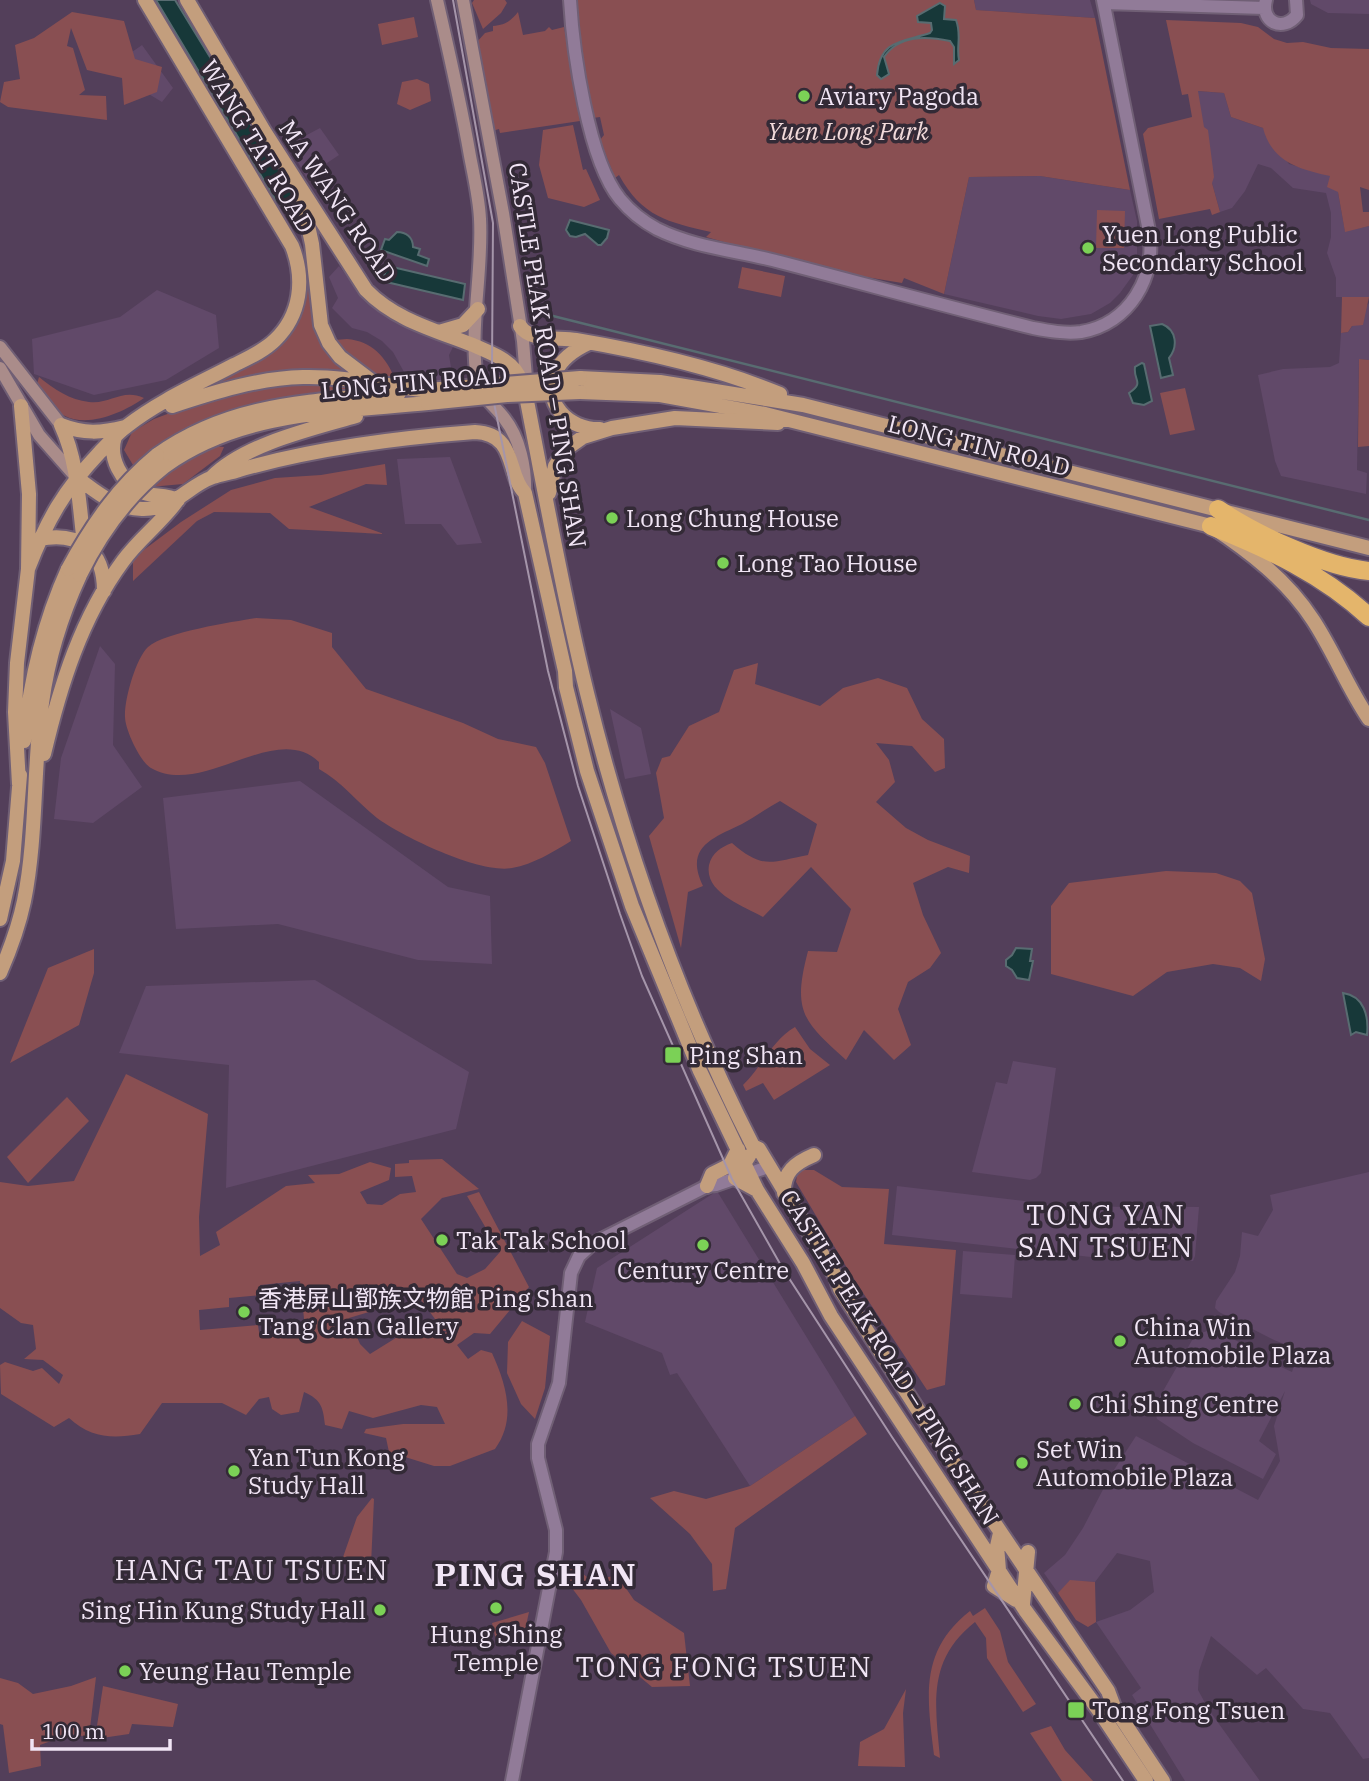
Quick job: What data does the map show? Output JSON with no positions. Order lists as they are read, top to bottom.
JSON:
{
  "streets": {
    "main road": [
      "WANG TAT ROAD",
      "MA WANG ROAD",
      "CASTLE PEAK ROAD – PING SHAN",
      "LONG TIN ROAD"
    ]
  },
  "crossings": [
    ["MA WANG ROAD", "CASTLE PEAK ROAD – PING SHAN"]
  ],
  "districts": [
    "TONG YAN SAN TSUEN",
    "HANG TAU TSUEN",
    "PING SHAN",
    "TONG FONG TSUEN"
  ],
  "parks": ["Yuen Long Park"],
  "places": {
    "other": [
      "Aviary Pagoda",
      "Yuen Long Public Secondary School",
      "Long Chung House",
      "Long Tao House",
      "Tak Tak School",
      "Century Centre",
      "香港屏山鄧族文物館 Ping Shan Tang Clan Gallery",
      "China Win Automobile Plaza",
      "Chi Shing Centre",
      "Set Win Automobile Plaza",
      "Yan Tun Kong Study Hall",
      "Hung Shing Temple",
      "Sing Hin Kung Study Hall",
      "Yeung Hau Temple"
    ],
    "transit": ["Ping Shan", "Tong Fong Tsuen"]
  },
  "scale_bar": "100 m"
}
